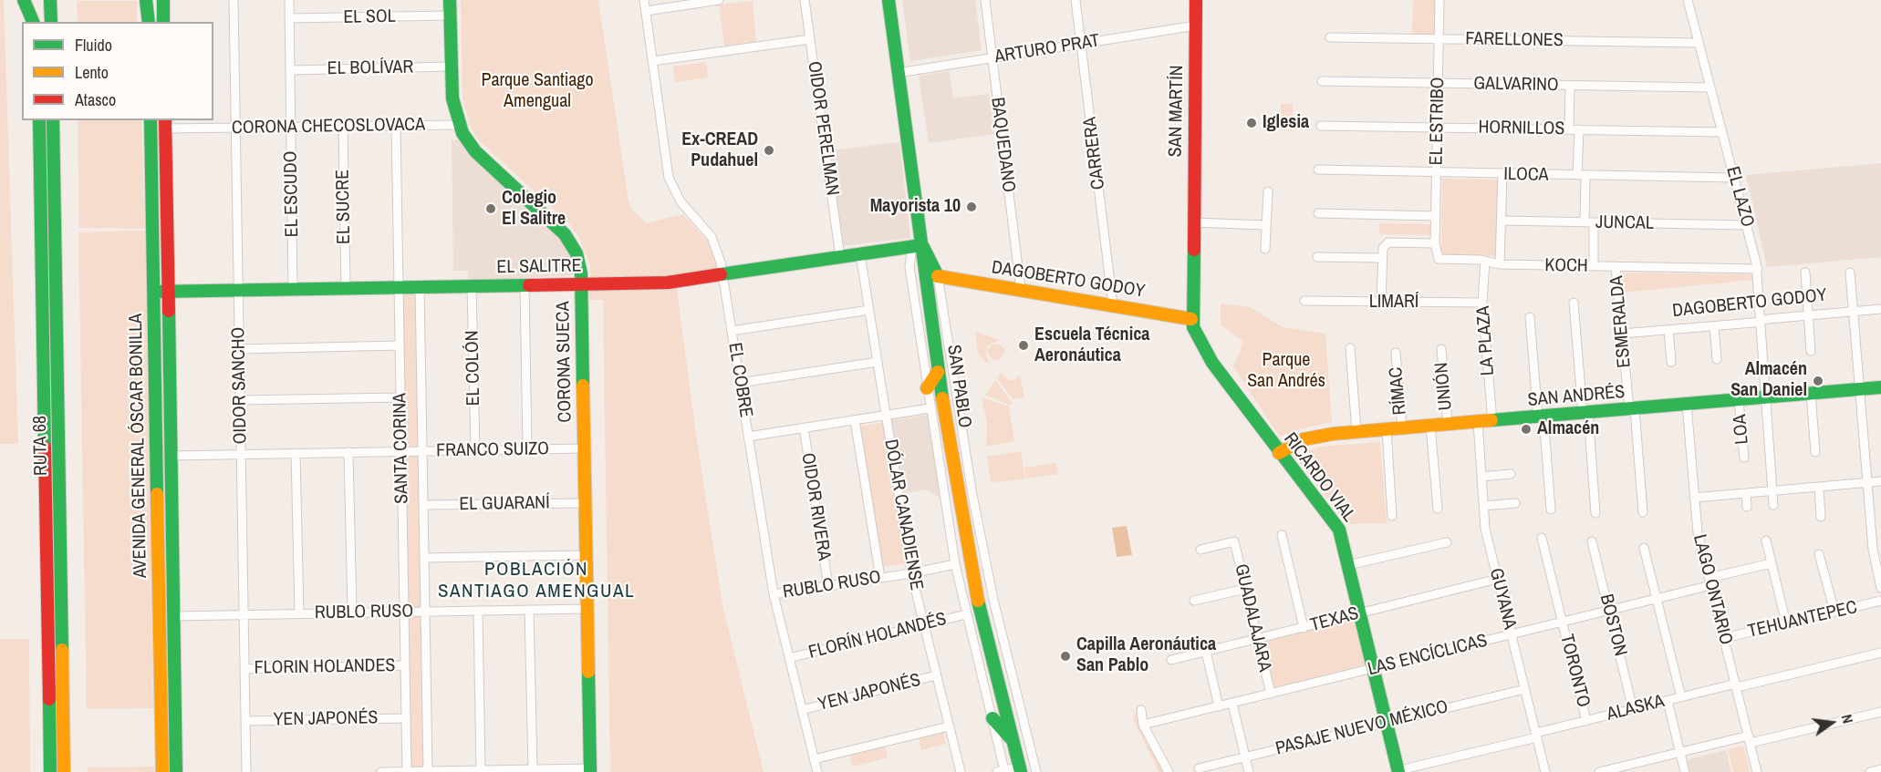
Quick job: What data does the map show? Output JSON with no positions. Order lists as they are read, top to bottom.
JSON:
{
  "streets": {
    "main road": [
      "SAN MARTÍN",
      "EL SALITRE",
      "DAGOBERTO GODOY",
      "CORONA SUECA",
      "SAN PABLO",
      "SAN ANDRÉS",
      "RUTA 68",
      "AVENIDA GENERAL ÓSCAR BONILLA",
      "RICARDO VIAL"
    ],
    "street": [
      "EL SOL",
      "FARELLONES",
      "ARTURO PRAT",
      "EL BOLÍVAR",
      "GALVARINO",
      "EL ESTRIBO",
      "CORONA CHECOSLOVACA",
      "OIDOR PERELMAN",
      "HORNILLOS",
      "BAQUEDANO",
      "CARRERA",
      "ILOCA",
      "EL ESCUDO",
      "EL LAZO",
      "EL SUCRE",
      "JUNCAL",
      "KOCH",
      "LIMARÍ",
      "ESMERALDA",
      "LA PLAZA",
      "EL COLÓN",
      "EL COBRE",
      "OIDOR SANCHO",
      "UNIÓN",
      "RÍMAC",
      "LOA",
      "SANTA CORINA",
      "FRANCO SUIZO",
      "EL GUARANÍ",
      "OIDOR RIVERA",
      "DÓLAR CANADIENSE",
      "RUBLO RUSO",
      "LAGO ONTARIO",
      "GUYANA",
      "GUADALAJARA",
      "TEXAS",
      "TEHUANTEPEC",
      "BOSTON",
      "FLORÍN HOLANDÉS",
      "LAS ENCÍCLICAS",
      "FLORIN HOLANDES",
      "TORONTO",
      "YEN JAPONÉS",
      "ALASKA",
      "PASAJE NUEVO MÉXICO"
    ]
  },
  "crossings": [
    ["EL SOL", "EL ESCUDO"],
    ["EL SOL", "CORONA SUECA"],
    ["FARELLONES", "EL ESTRIBO"],
    ["FARELLONES", "EL LAZO"],
    ["ARTURO PRAT", "SAN MARTÍN"],
    ["ARTURO PRAT", "BAQUEDANO"],
    ["ARTURO PRAT", "CARRERA"],
    ["ARTURO PRAT", "SAN PABLO"],
    ["EL BOLÍVAR", "EL ESCUDO"],
    ["EL BOLÍVAR", "CORONA SUECA"],
    ["GALVARINO", "EL ESTRIBO"],
    ["GALVARINO", "EL LAZO"],
    ["SAN MARTÍN", "DAGOBERTO GODOY"],
    ["SAN MARTÍN", "RICARDO VIAL"],
    ["EL ESTRIBO", "HORNILLOS"],
    ["EL ESTRIBO", "ILOCA"],
    ["EL ESTRIBO", "KOCH"],
    ["CORONA CHECOSLOVACA", "EL ESCUDO"],
    ["CORONA CHECOSLOVACA", "EL SUCRE"],
    ["CORONA CHECOSLOVACA", "CORONA SUECA"],
    ["CORONA CHECOSLOVACA", "OIDOR SANCHO"],
    ["CORONA CHECOSLOVACA", "AVENIDA GENERAL ÓSCAR BONILLA"],
    ["CORONA CHECOSLOVACA", "SANTA CORINA"],
    ["OIDOR PERELMAN", "EL SALITRE"],
    ["HORNILLOS", "EL LAZO"],
    ["BAQUEDANO", "DAGOBERTO GODOY"],
    ["CARRERA", "DAGOBERTO GODOY"],
    ["ILOCA", "EL LAZO"],
    ["EL ESCUDO", "EL SALITRE"],
    ["EL LAZO", "JUNCAL"],
    ["EL LAZO", "KOCH"],
    ["EL LAZO", "DAGOBERTO GODOY"],
    ["EL LAZO", "SAN ANDRÉS"],
    ["EL SUCRE", "EL SALITRE"],
    ["KOCH", "ESMERALDA"],
    ["KOCH", "LA PLAZA"],
    ["EL SALITRE", "CORONA SUECA"],
    ["EL SALITRE", "EL COLÓN"],
    ["EL SALITRE", "EL COBRE"],
    ["EL SALITRE", "OIDOR SANCHO"],
    ["EL SALITRE", "SAN PABLO"],
    ["EL SALITRE", "AVENIDA GENERAL ÓSCAR BONILLA"],
    ["EL SALITRE", "SANTA CORINA"],
    ["EL SALITRE", "DÓLAR CANADIENSE"],
    ["DAGOBERTO GODOY", "ESMERALDA"],
    ["DAGOBERTO GODOY", "SAN PABLO"],
    ["DAGOBERTO GODOY", "RICARDO VIAL"],
    ["LIMARÍ", "LA PLAZA"],
    ["ESMERALDA", "SAN ANDRÉS"],
    ["LA PLAZA", "SAN ANDRÉS"],
    ["CORONA SUECA", "FRANCO SUIZO"],
    ["CORONA SUECA", "EL GUARANÍ"],
    ["CORONA SUECA", "RUBLO RUSO"],
    ["EL COLÓN", "FRANCO SUIZO"],
    ["EL COBRE", "RUBLO RUSO"],
    ["EL COBRE", "FLORÍN HOLANDÉS"],
    ["EL COBRE", "YEN JAPONÉS"],
    ["OIDOR SANCHO", "FRANCO SUIZO"],
    ["OIDOR SANCHO", "RUBLO RUSO"],
    ["OIDOR SANCHO", "FLORIN HOLANDES"],
    ["OIDOR SANCHO", "YEN JAPONÉS"],
    ["SAN PABLO", "RUBLO RUSO"],
    ["SAN PABLO", "FLORÍN HOLANDÉS"],
    ["UNIÓN", "SAN ANDRÉS"],
    ["RÍMAC", "SAN ANDRÉS"],
    ["SAN ANDRÉS", "LOA"],
    ["SAN ANDRÉS", "RICARDO VIAL"],
    ["SAN ANDRÉS", "LAGO ONTARIO"],
    ["SAN ANDRÉS", "GUYANA"],
    ["AVENIDA GENERAL ÓSCAR BONILLA", "FRANCO SUIZO"],
    ["AVENIDA GENERAL ÓSCAR BONILLA", "RUBLO RUSO"],
    ["SANTA CORINA", "FRANCO SUIZO"],
    ["SANTA CORINA", "EL GUARANÍ"],
    ["SANTA CORINA", "RUBLO RUSO"],
    ["SANTA CORINA", "FLORIN HOLANDES"],
    ["SANTA CORINA", "YEN JAPONÉS"],
    ["RICARDO VIAL", "TEXAS"],
    ["RICARDO VIAL", "LAS ENCÍCLICAS"],
    ["RICARDO VIAL", "ALASKA"],
    ["RICARDO VIAL", "PASAJE NUEVO MÉXICO"],
    ["OIDOR RIVERA", "RUBLO RUSO"],
    ["DÓLAR CANADIENSE", "RUBLO RUSO"],
    ["DÓLAR CANADIENSE", "FLORÍN HOLANDÉS"],
    ["DÓLAR CANADIENSE", "YEN JAPONÉS"],
    ["LAGO ONTARIO", "TEHUANTEPEC"],
    ["LAGO ONTARIO", "LAS ENCÍCLICAS"],
    ["LAGO ONTARIO", "ALASKA"],
    ["GUYANA", "TEXAS"],
    ["GUYANA", "LAS ENCÍCLICAS"],
    ["GUYANA", "ALASKA"],
    ["GUYANA", "PASAJE NUEVO MÉXICO"],
    ["GUADALAJARA", "TEXAS"],
    ["GUADALAJARA", "LAS ENCÍCLICAS"],
    ["BOSTON", "LAS ENCÍCLICAS"],
    ["BOSTON", "ALASKA"],
    ["LAS ENCÍCLICAS", "TORONTO"],
    ["TORONTO", "ALASKA"]
  ],
  "districts": ["POBLACIÓN SANTIAGO AMENGUAL"],
  "parks": ["Parque Santiago Amengual", "Parque San Andrés"],
  "places": [
    "Iglesia",
    "Ex-CREAD Pudahuel",
    "Mayorista 10",
    "Colegio El Salitre",
    "Escuela Técnica Aeronáutica",
    "Almacén San Daniel",
    "Almacén",
    "Capilla Aeronáutica San Pablo"
  ],
  "legend": ["Fluido", "Lento", "Atasco"],
  "north": "right"
}
